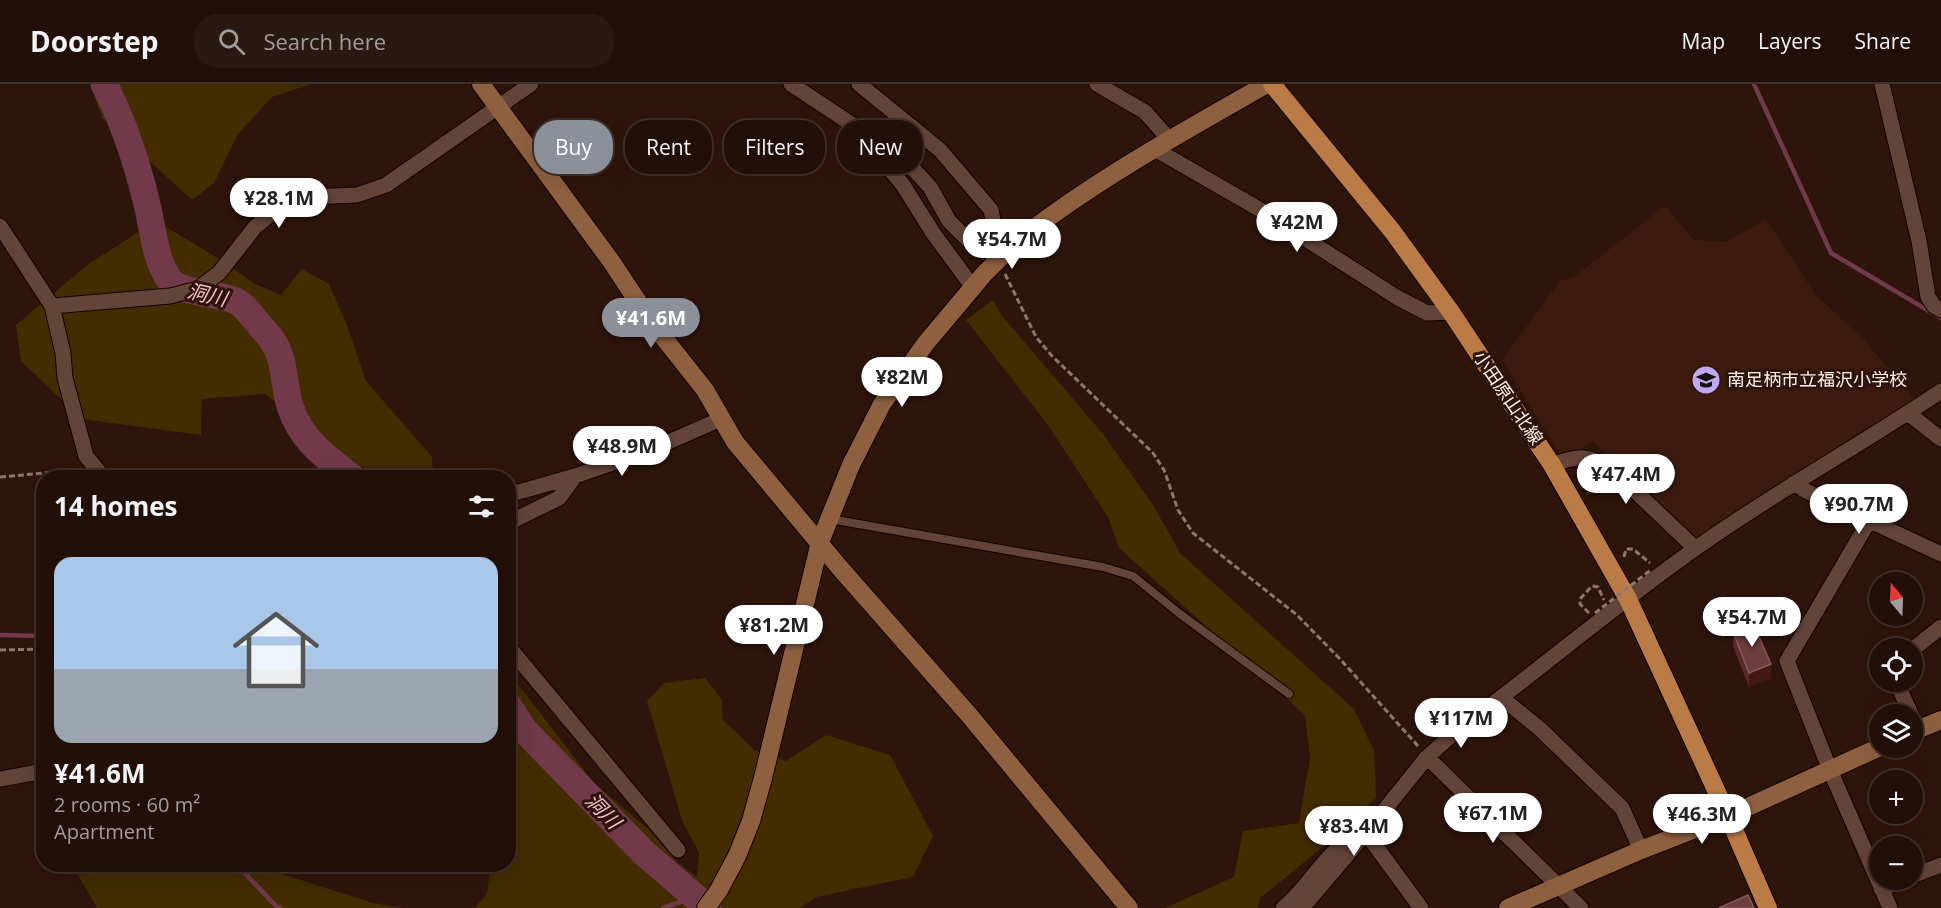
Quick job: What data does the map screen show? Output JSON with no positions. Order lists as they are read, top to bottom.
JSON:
{
  "streets": {
    "main road": ["小田原山北線"]
  },
  "water": ["洞川"],
  "places": {
    "school or university": ["南足柄市立福沢小学校"]
  },
  "north": "top",
  "page": {
    "header": "Doorstep",
    "search": "Search here",
    "nav": ["Map", "Layers", "Share"],
    "chip": [
      "Buy",
      "Rent",
      "Filters",
      "New"
    ],
    "price": [
      "¥28.1M",
      "¥42M",
      "¥54.7M",
      "¥41.6M",
      "¥82M",
      "¥48.9M",
      "¥47.4M",
      "¥90.7M",
      "¥54.7M",
      "¥81.2M",
      "¥117M",
      "¥67.1M",
      "¥46.3M",
      "¥83.4M"
    ],
    "heading": "14 homes",
    "list": [
      {
        "name": "¥41.6M",
        "note": "2 rooms · 60 m² · Apartment"
      }
    ],
    "map_buttons": ["+", "−"]
  }
}
